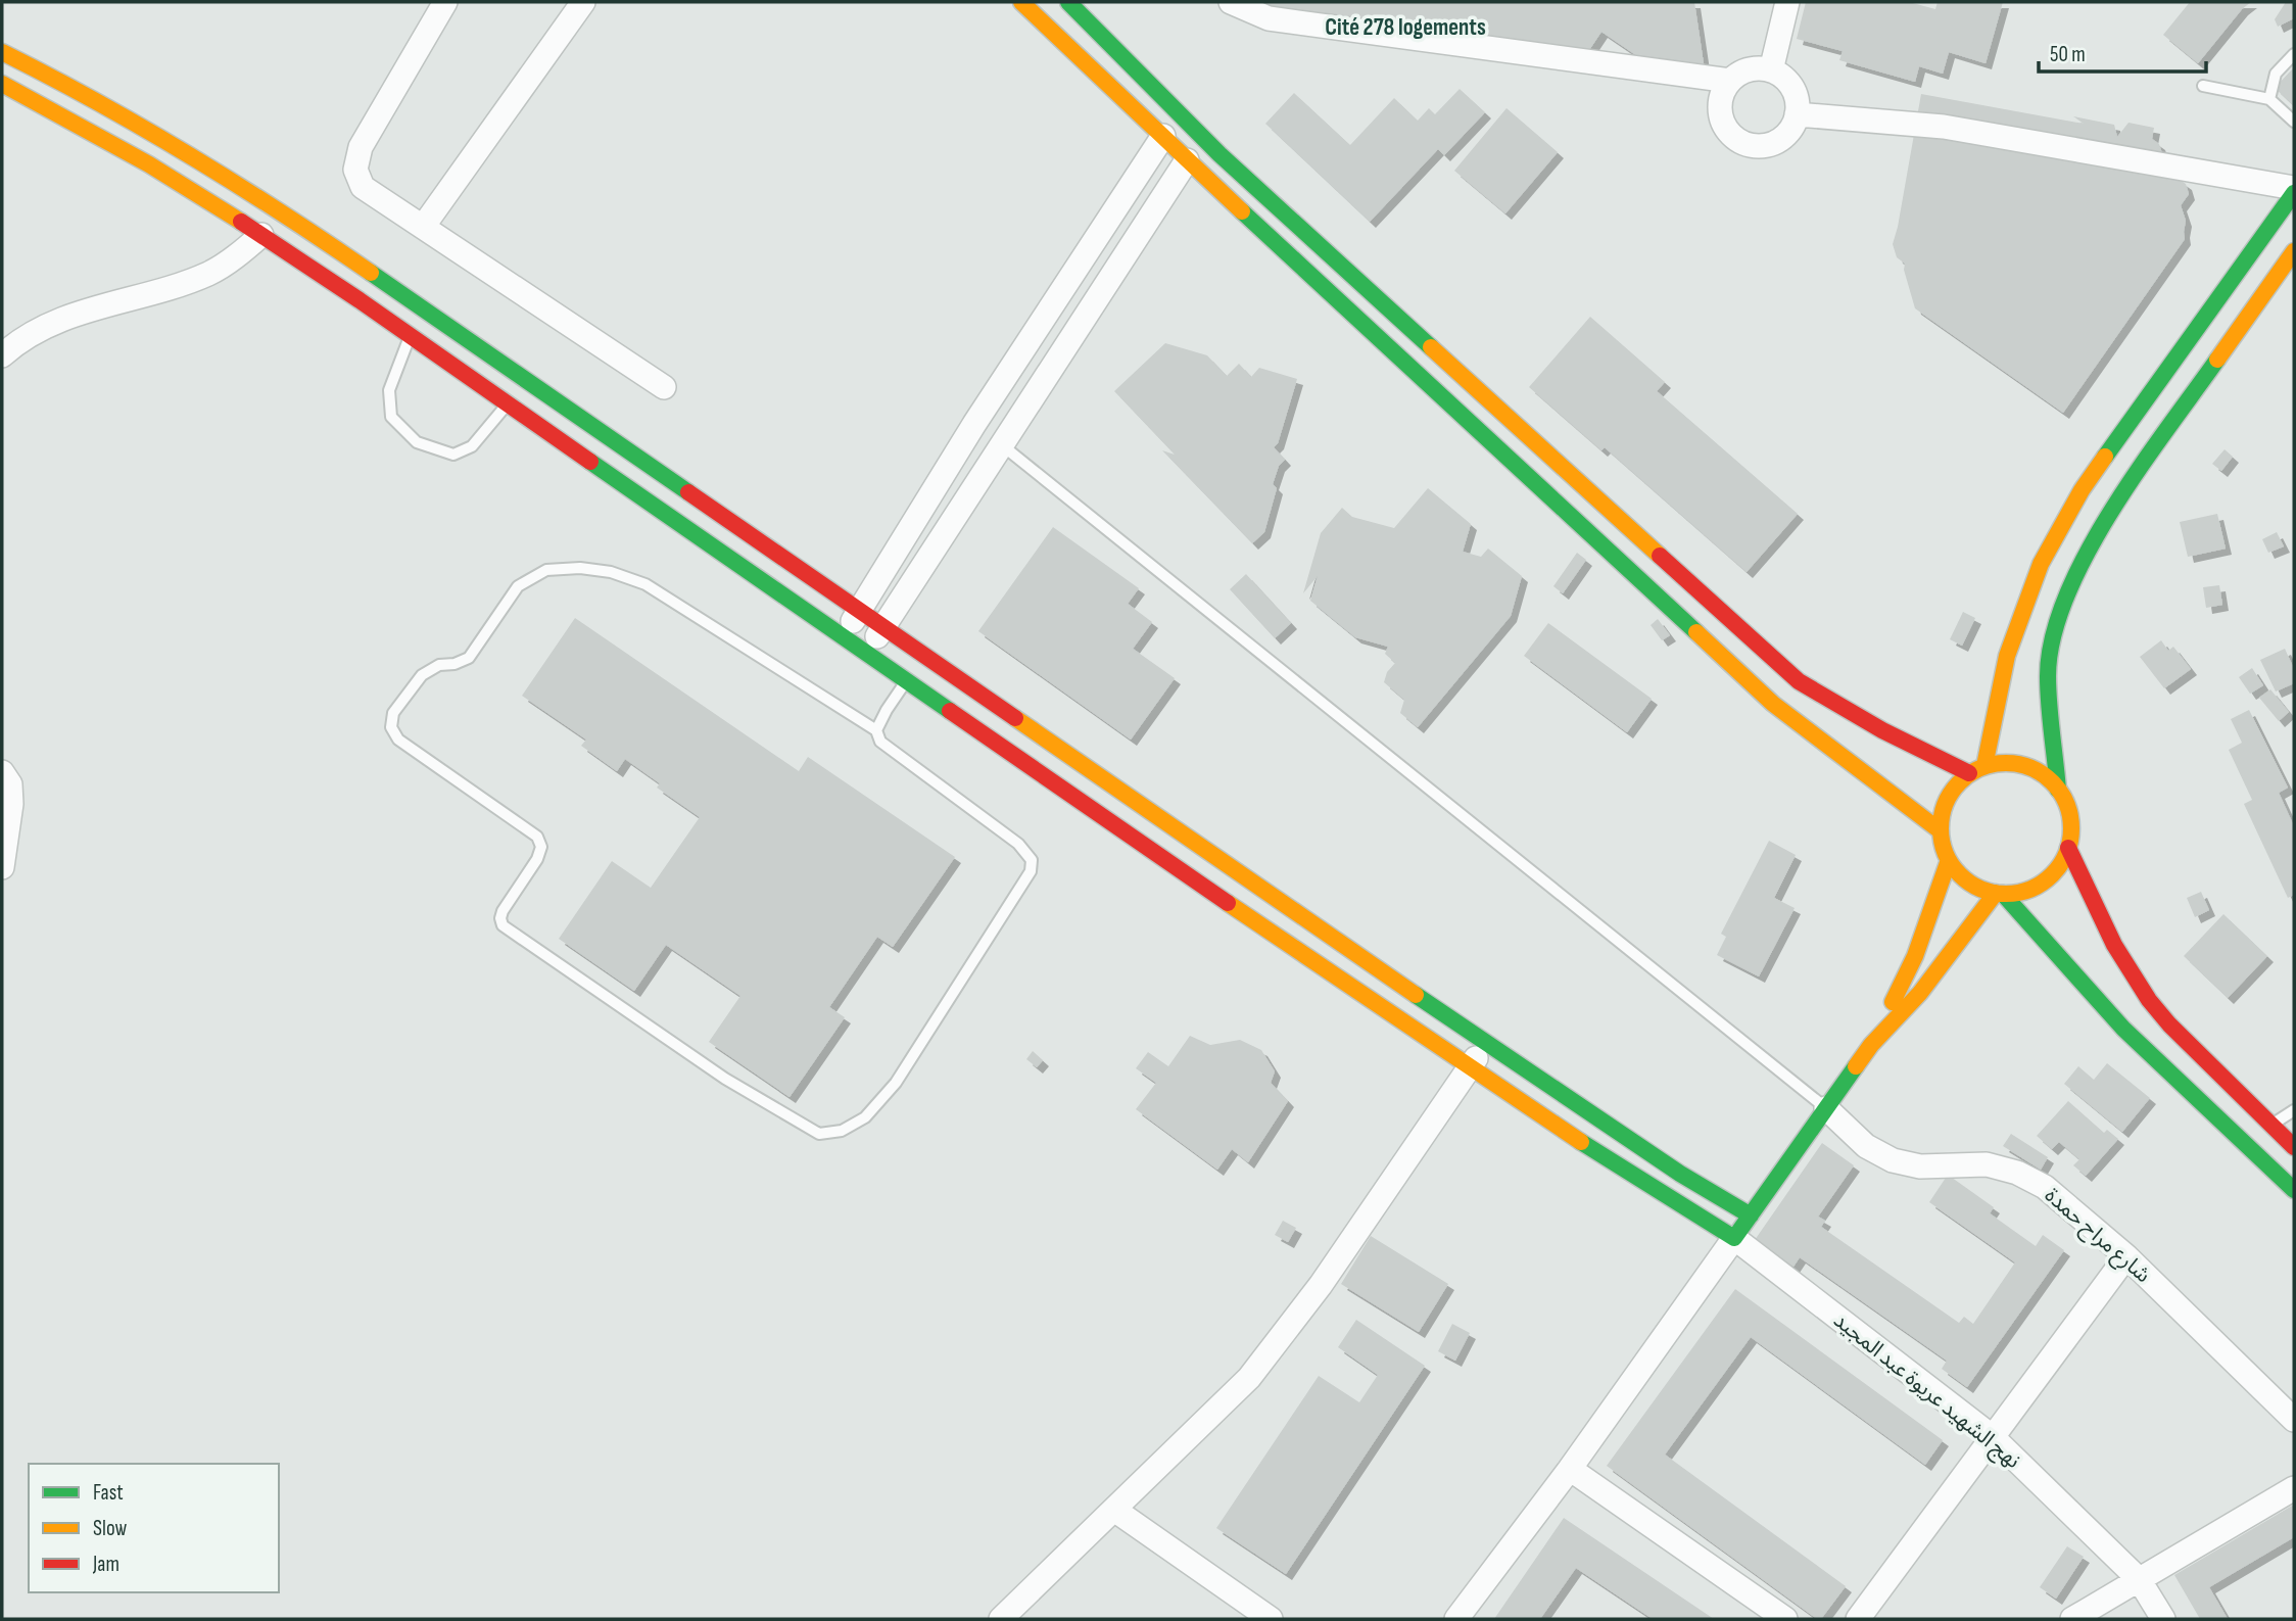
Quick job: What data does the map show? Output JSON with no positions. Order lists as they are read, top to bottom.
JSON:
{
  "streets": {
    "street": ["شارع مراح حمدة", "نهج الشهيد عريوة عبد المجيد"]
  },
  "districts": ["Cité 278 logements"],
  "legend": ["Fast", "Slow", "Jam"],
  "scale_bar": "50 m"
}
